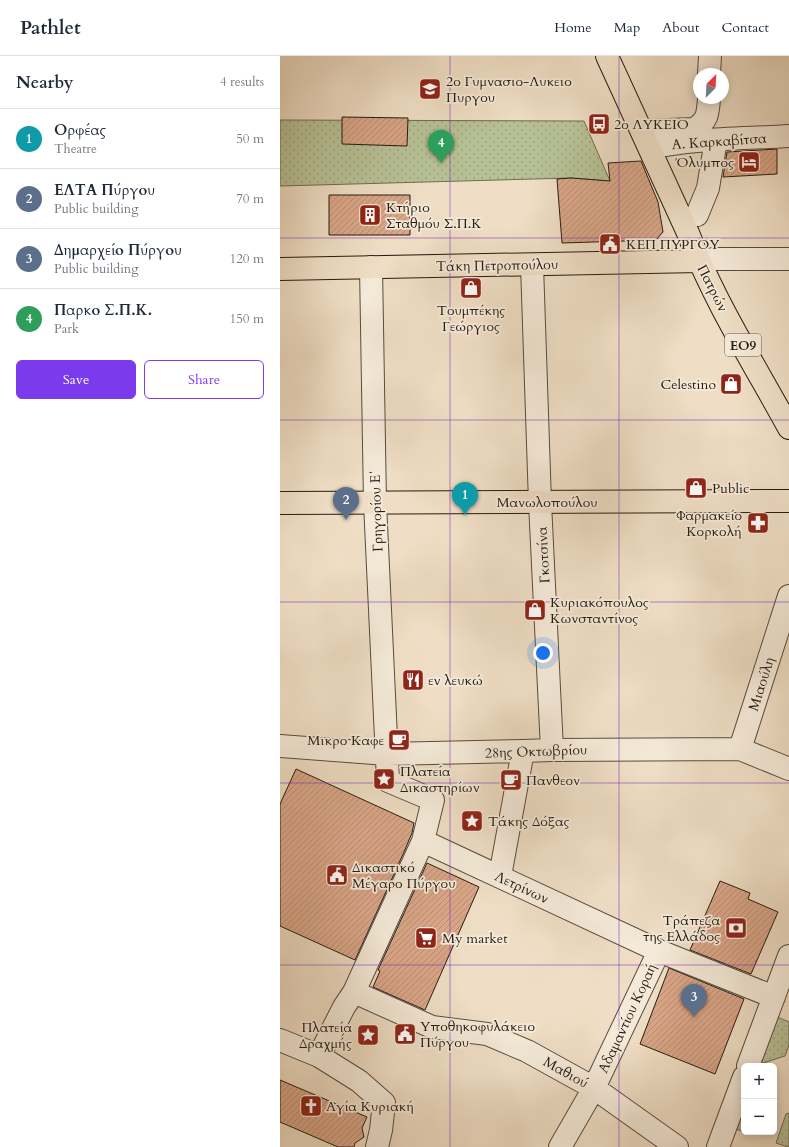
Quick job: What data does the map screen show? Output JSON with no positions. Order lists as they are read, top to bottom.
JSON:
{
  "streets": {
    "main road": [
      "Τάκη Πετροπούλου",
      "Πατρών",
      "ΕΟ9",
      "Μανωλοπούλου"
    ],
    "street": [
      "Α. Καρκαβίτσα",
      "Γρηγορίου Ε΄",
      "Γκοτσίνα",
      "Μιαούλη",
      "28ης Οκτωβρίου",
      "Λετρίνων",
      "Αδαμαντίου Κοραή",
      "Μαθιού"
    ]
  },
  "crossings": [
    ["Α. Καρκαβίτσα", "Πατρών"],
    ["Τάκη Πετροπούλου", "Πατρών"],
    ["Τάκη Πετροπούλου", "Γρηγορίου Ε΄"],
    ["Τάκη Πετροπούλου", "Γκοτσίνα"],
    ["Μανωλοπούλου", "Γρηγορίου Ε΄"],
    ["Μανωλοπούλου", "Γκοτσίνα"],
    ["Γρηγορίου Ε΄", "28ης Οκτωβρίου"],
    ["Γρηγορίου Ε΄", "Λετρίνων"],
    ["Γκοτσίνα", "28ης Οκτωβρίου"],
    ["Μιαούλη", "28ης Οκτωβρίου"],
    ["Λετρίνων", "Αδαμαντίου Κοραή"],
    ["Αδαμαντίου Κοραή", "Μαθιού"]
  ],
  "places": {
    "school or university": ["2ο Γυμνασιο-Λυκειο Πυργου"],
    "bus stop": ["2ο ΛΥΚΕΙΟ"],
    "hotel": ["Όλυμπος"],
    "building": ["Κτήριο Σταθμόυ Σ.Π.Κ"],
    "public building": ["ΚΕΠ ΠΥΡΓΟΥ", "Δικαστικό Μέγαρο Πύργου", "Υποθηκοφυλάκειο Πύργου"],
    "shop": [
      "Τουμπέκης Γεώργιος",
      "Celestino",
      "Public",
      "Κυριακόπουλος Κωνσταντίνος"
    ],
    "pharmacy": ["Φαρμακείο Κορκολή"],
    "restaurant": ["εν λευκώ"],
    "cafe": ["Μικρο Καφε", "Πανθεον"],
    "place": ["Πλατεία Δικαστηρίων", "Τάκης Δόξας", "Πλατεία Δραχμής"],
    "bank": ["Τράπεζα της Ελλάδος"],
    "supermarket": ["My market"],
    "church": ["Αγία Κυριακή"]
  },
  "north": "top right",
  "page": {
    "header": "Pathlet",
    "nav": [
      "Home",
      "Map",
      "About",
      "Contact"
    ],
    "heading": ["Nearby", "4 results"],
    "list": [
      {
        "mark": "1",
        "name": "Ορφέας",
        "note": "Theatre",
        "value": "50 m"
      },
      {
        "mark": "2",
        "name": "ΕΛΤΑ Πύργου",
        "note": "Public building",
        "value": "70 m"
      },
      {
        "mark": "3",
        "name": "Δημαρχείο Πύργου",
        "note": "Public building",
        "value": "120 m"
      },
      {
        "mark": "4",
        "name": "Παρκο Σ.Π.Κ.",
        "note": "Park",
        "value": "150 m"
      }
    ],
    "pins": [
      "4",
      "1",
      "2",
      "3"
    ],
    "buttons": ["Save", "Share"],
    "map_buttons": ["+", "−"]
  }
}
